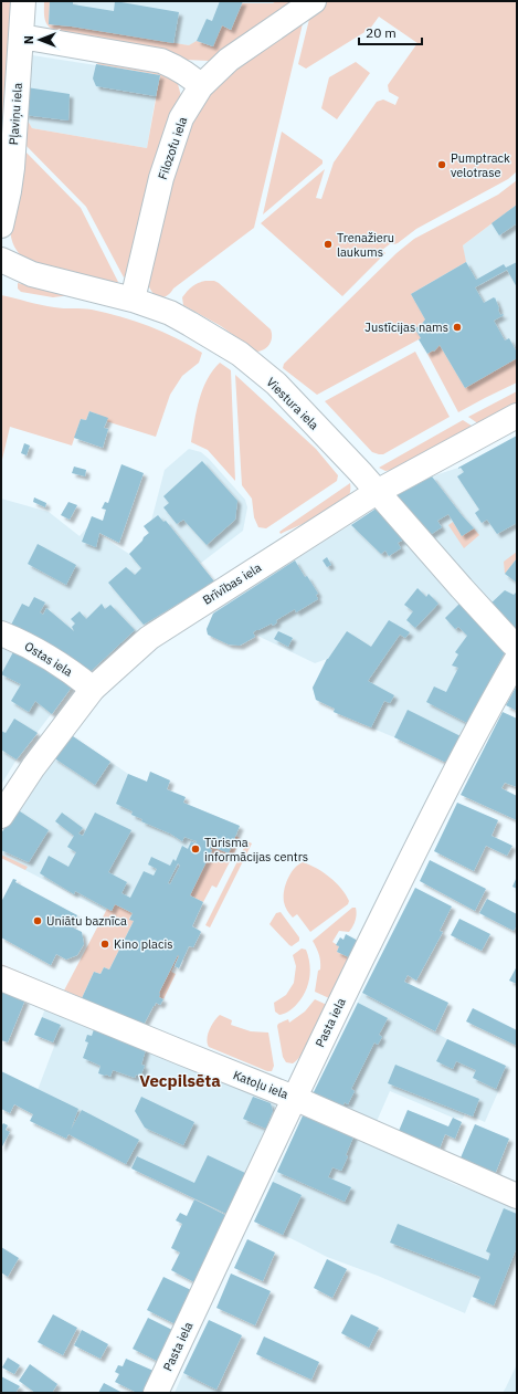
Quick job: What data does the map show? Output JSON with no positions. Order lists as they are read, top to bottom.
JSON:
{
  "streets": {
    "street": [
      "Pļaviņu iela",
      "Filozofu iela",
      "Viestura iela",
      "Brīvības iela",
      "Ostas iela",
      "Pasta iela",
      "Katoļu iela"
    ]
  },
  "crossings": [
    ["Filozofu iela", "Viestura iela"],
    ["Viestura iela", "Brīvības iela"],
    ["Brīvības iela", "Ostas iela"],
    ["Pasta iela", "Katoļu iela"]
  ],
  "districts": ["Vecpilsēta"],
  "places": [
    "Pumptrack velotrase",
    "Trenažieru laukums",
    "Justīcijas nams",
    "Tūrisma informācijas centrs",
    "Uniātu baznīca",
    "Kino placis"
  ],
  "scale_bar": "20 m",
  "north": "left"
}
